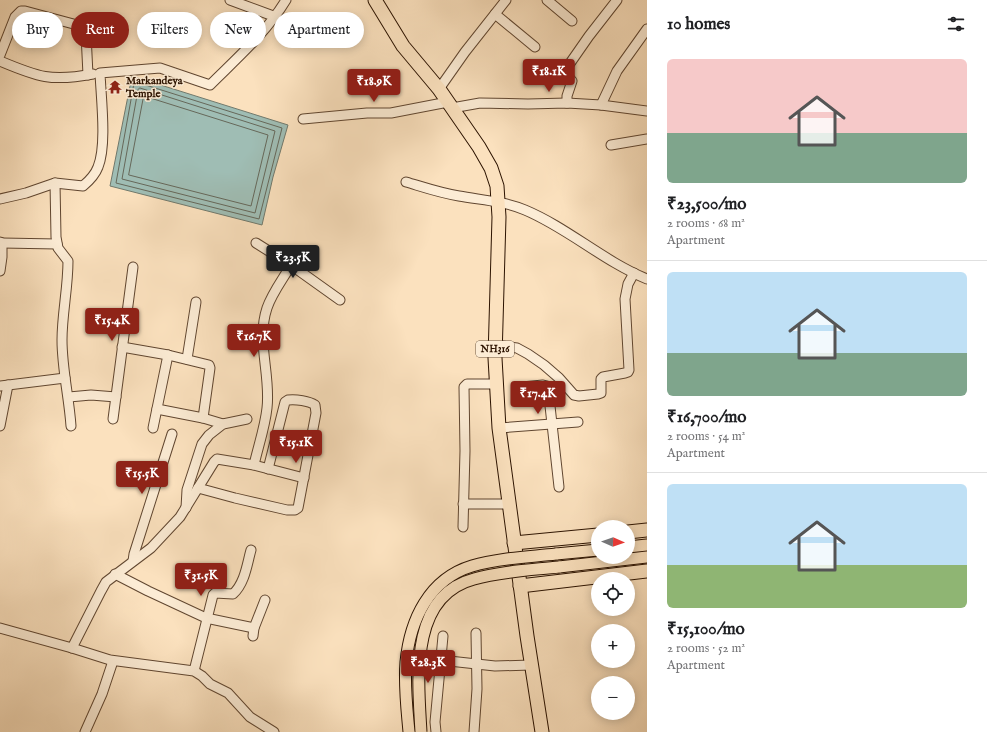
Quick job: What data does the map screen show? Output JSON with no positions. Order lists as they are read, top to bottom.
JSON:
{
  "streets": {
    "highway": ["NH316"]
  },
  "places": {
    "temple": ["Markandeya Temple"]
  },
  "north": "right",
  "page": {
    "heading": "10 homes",
    "chip": [
      "Buy",
      "Rent",
      "Filters",
      "New",
      "Apartment"
    ],
    "list": [
      {
        "name": "₹23,500/mo",
        "note": "2 rooms · 68 m² · Apartment"
      },
      {
        "name": "₹16,700/mo",
        "note": "2 rooms · 54 m² · Apartment"
      },
      {
        "name": "₹15,100/mo",
        "note": "2 rooms · 52 m² · Apartment"
      }
    ],
    "price": [
      "₹18.1K",
      "₹18.9K",
      "₹23.5K",
      "₹15.4K",
      "₹16.7K",
      "₹17.4K",
      "₹15.1K",
      "₹15.5K",
      "₹31.5K",
      "₹28.3K"
    ],
    "map_buttons": ["+", "−"]
  }
}
